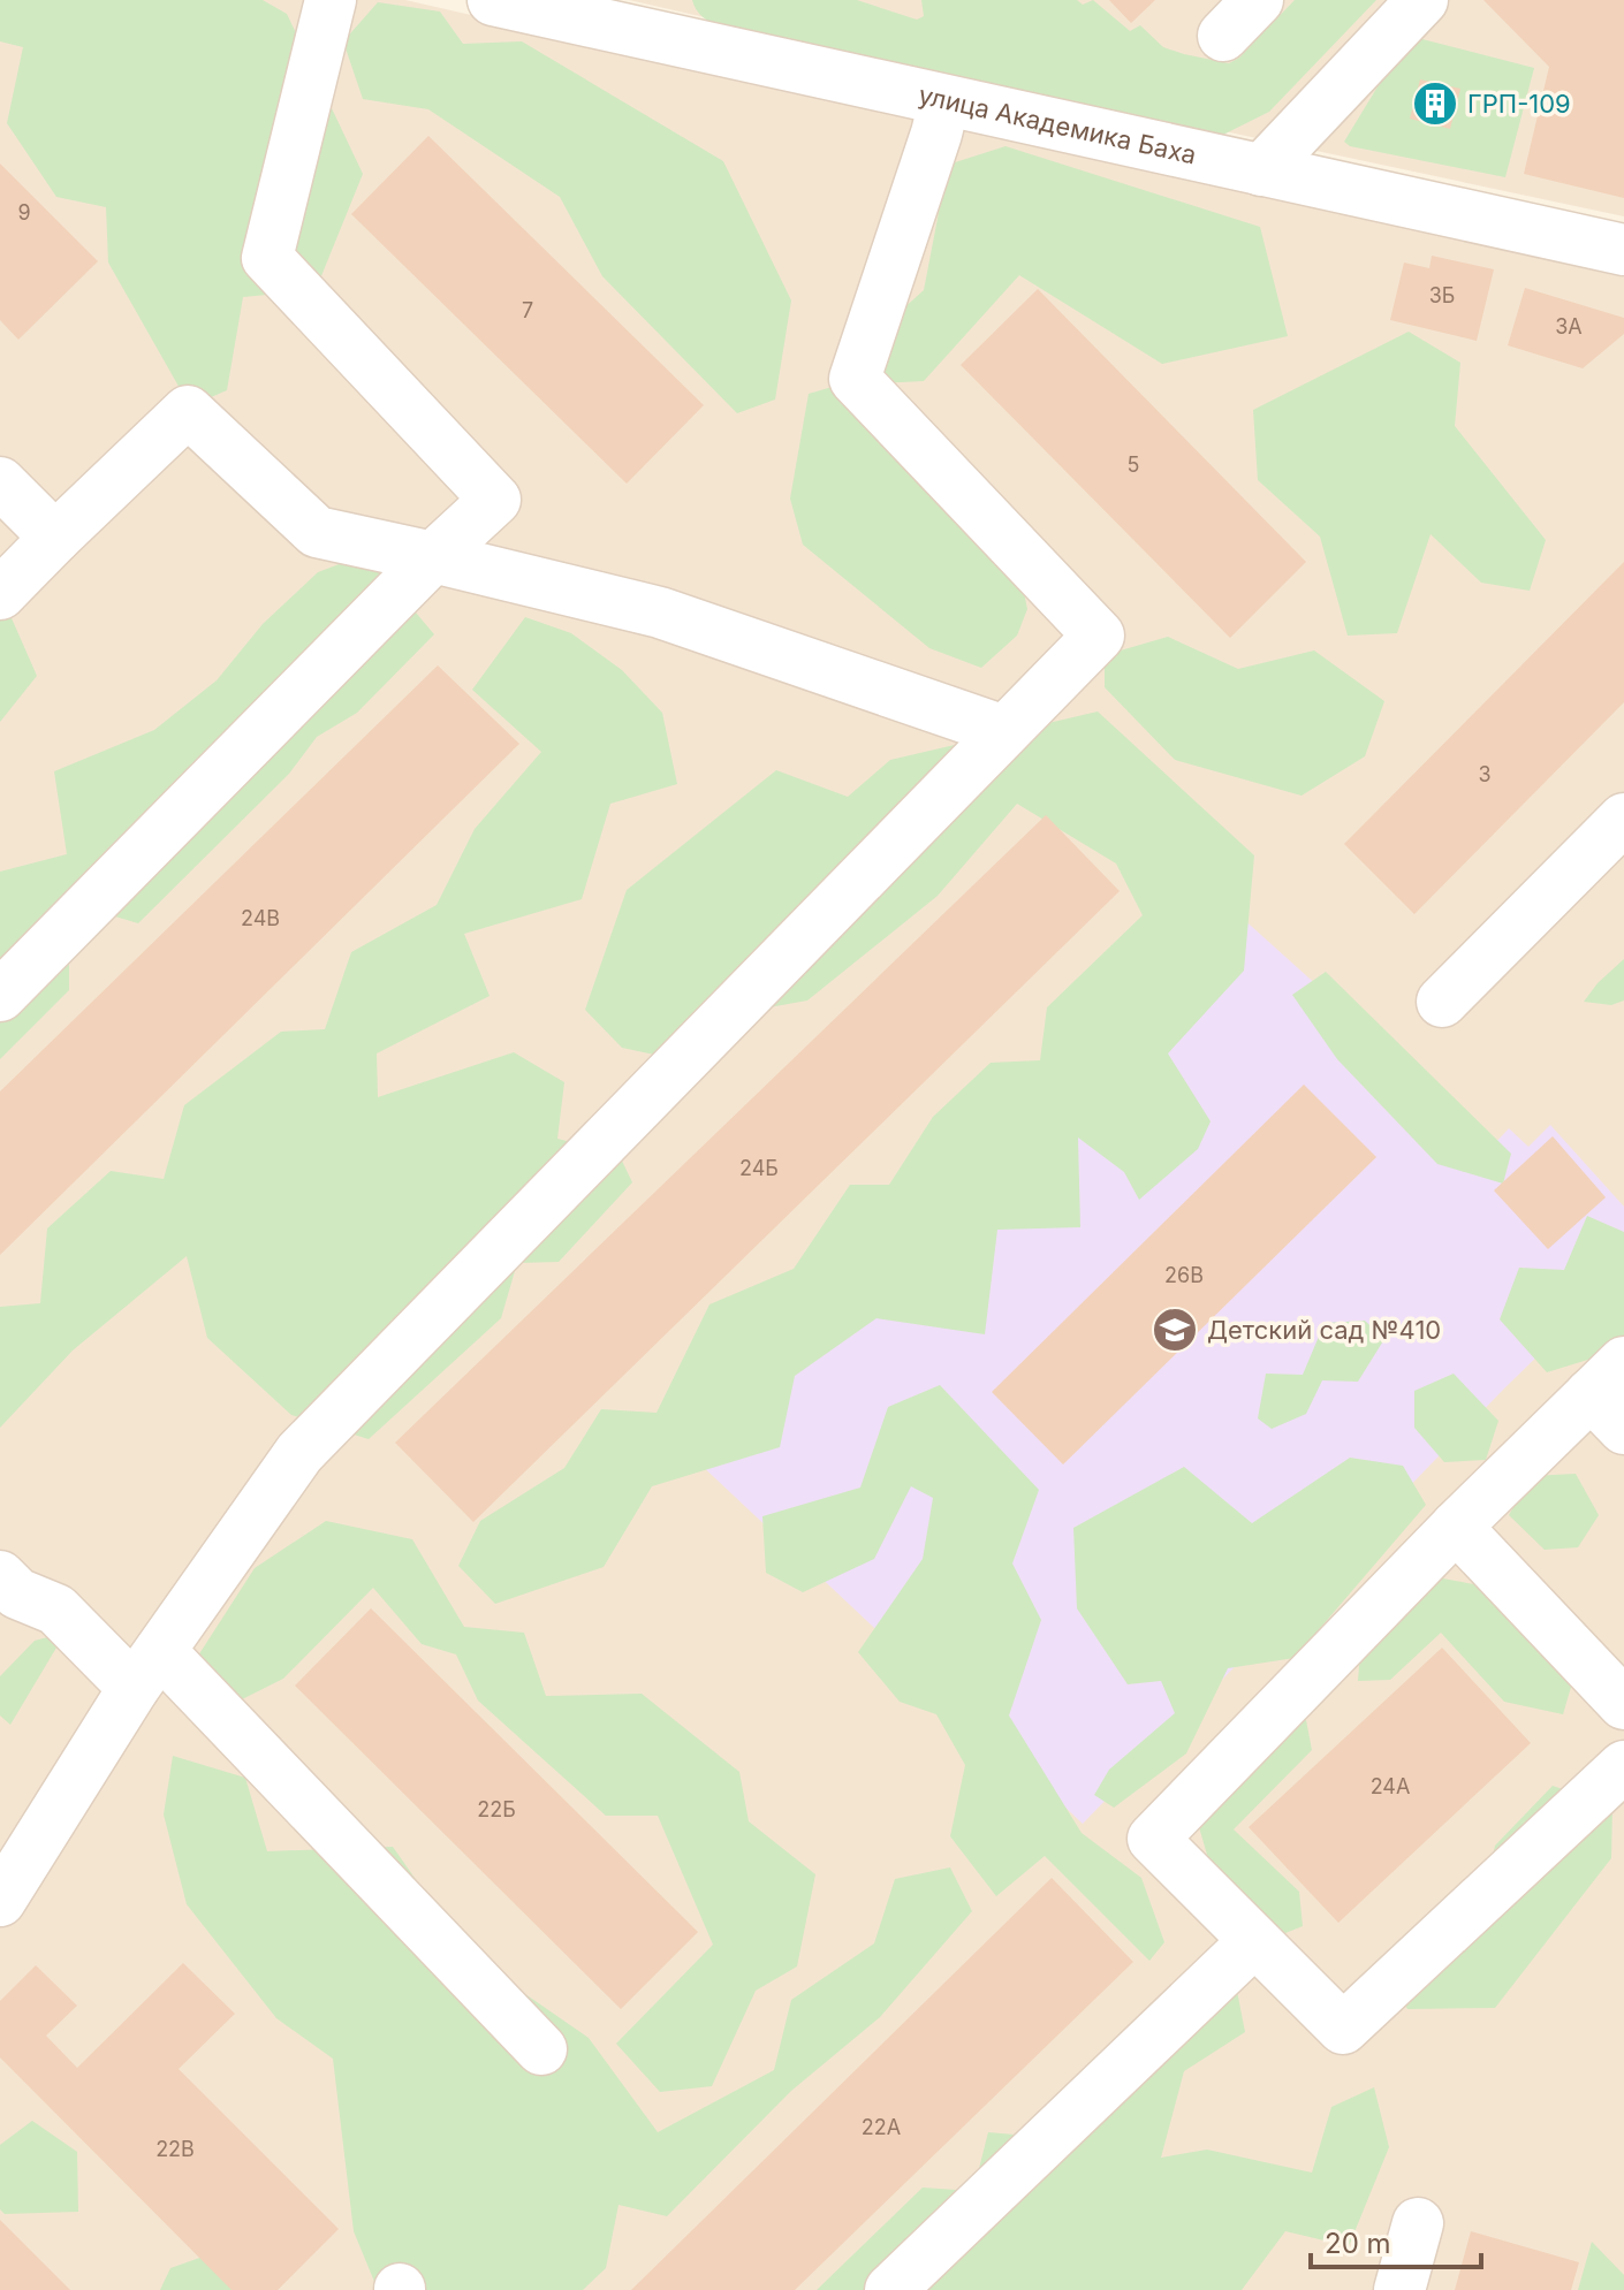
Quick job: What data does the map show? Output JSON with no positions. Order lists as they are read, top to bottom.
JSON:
{
  "streets": {
    "street": ["улица Академика Баха"]
  },
  "places": {
    "building": ["ГРП-109"],
    "school or university": ["Детский сад №410"]
  },
  "house_numbers": [
    "9",
    "3Б",
    "7",
    "3А",
    "5",
    "3",
    "24В",
    "24Б",
    "26В",
    "24А",
    "22Б",
    "22А",
    "22В"
  ],
  "scale_bar": "20 m"
}
